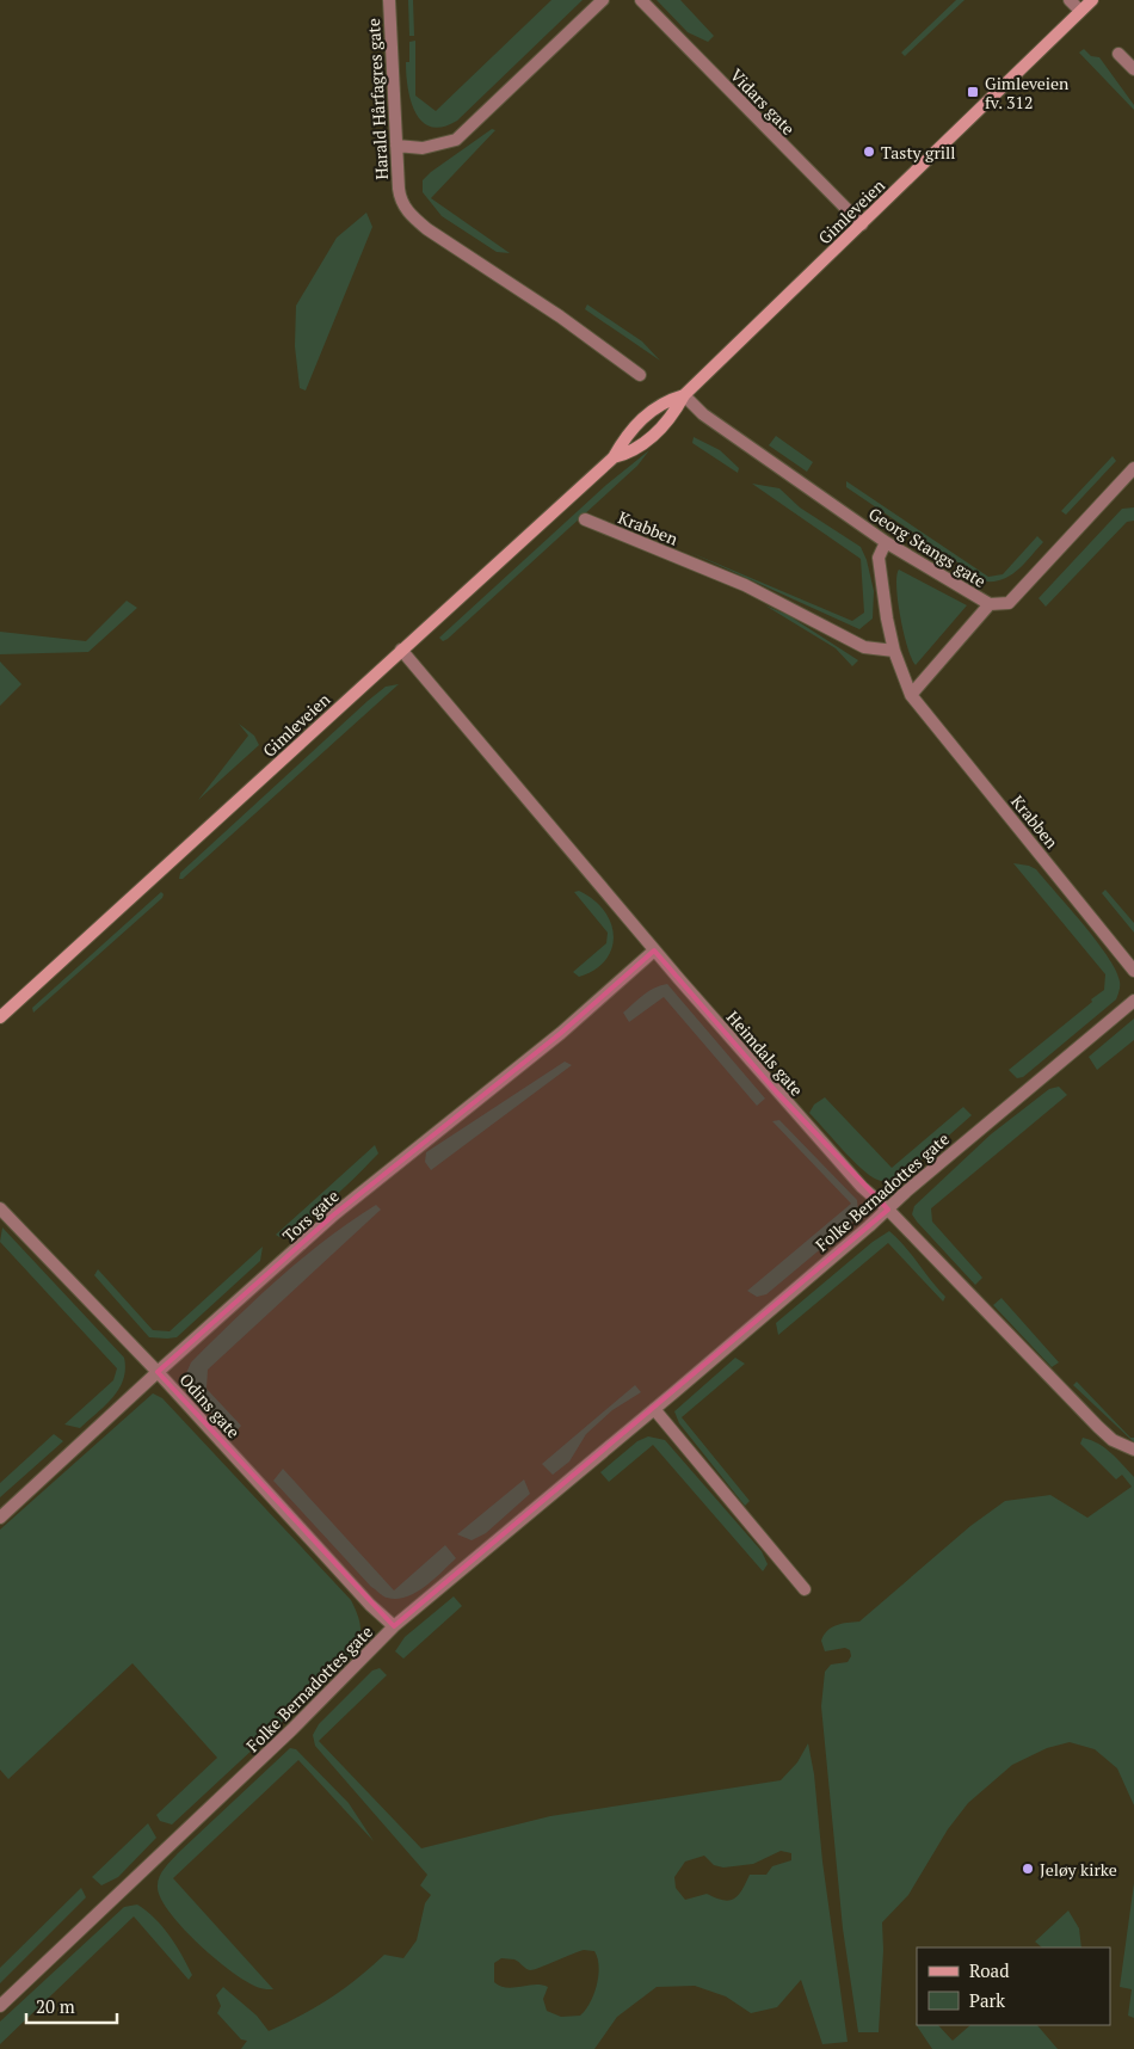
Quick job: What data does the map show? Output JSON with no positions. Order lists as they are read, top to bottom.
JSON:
{
  "streets": {
    "main road": ["Gimleveien"],
    "street": [
      "Harald Hårfagres gate",
      "Vidars gate",
      "Krabben",
      "Georg Stangs gate",
      "Heimdals gate",
      "Folke Bernadottes gate",
      "Tors gate",
      "Odins gate"
    ]
  },
  "crossings": [
    ["Vidars gate", "Gimleveien"],
    ["Gimleveien", "Georg Stangs gate"],
    ["Gimleveien", "Heimdals gate"],
    ["Krabben", "Georg Stangs gate"],
    ["Heimdals gate", "Folke Bernadottes gate"],
    ["Heimdals gate", "Tors gate"],
    ["Folke Bernadottes gate", "Odins gate"],
    ["Tors gate", "Odins gate"]
  ],
  "places": {
    "transit": ["Gimleveien fv. 312"],
    "other": ["Tasty grill", "Jeløy kirke"]
  },
  "legend": ["Road", "Park"],
  "scale_bar": "20 m"
}
